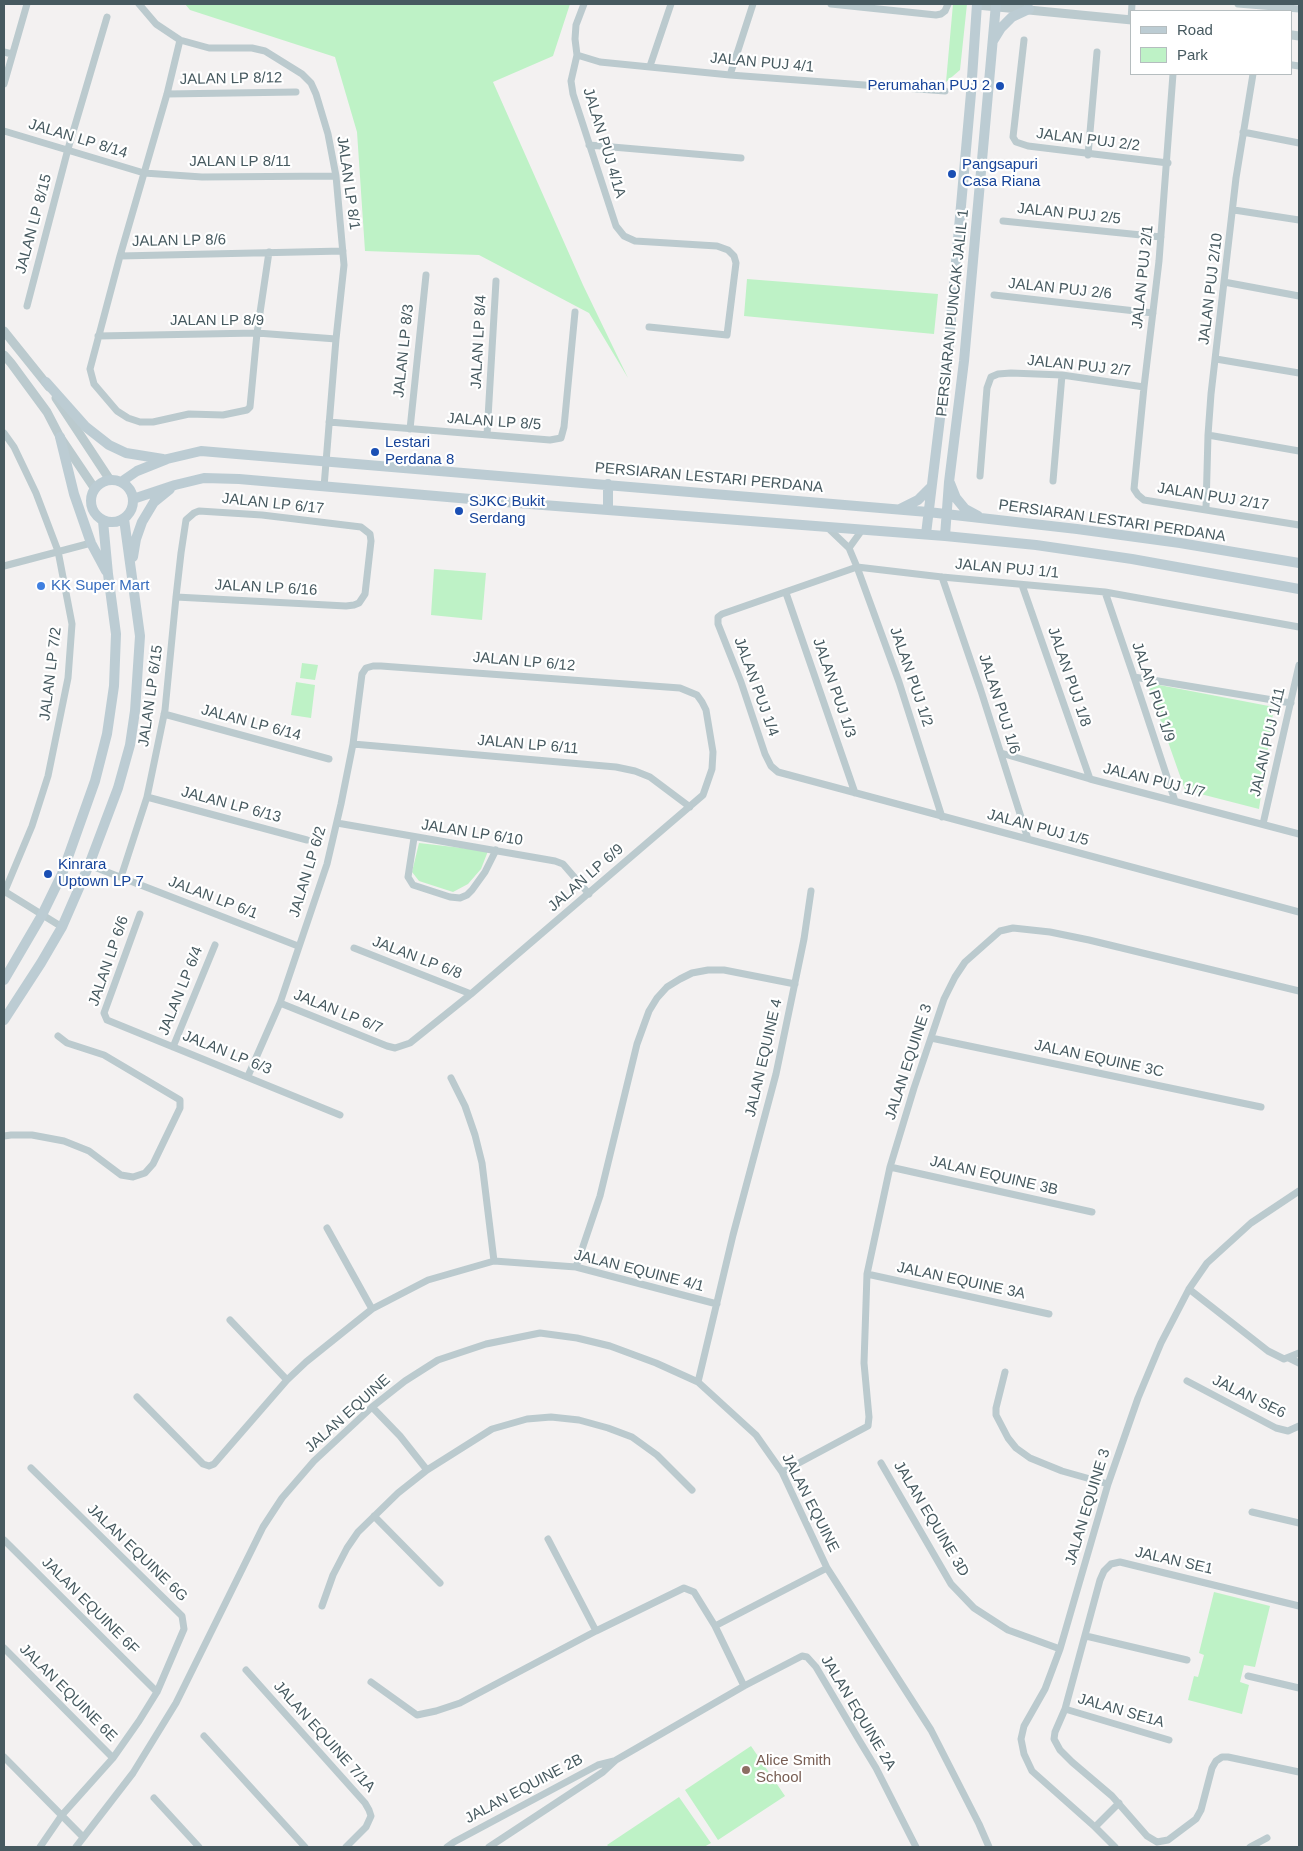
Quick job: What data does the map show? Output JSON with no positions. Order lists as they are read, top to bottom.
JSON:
{
  "streets": {
    "main road": ["PERSIARAN PUNCAK JALIL 1", "PERSIARAN LESTARI PERDANA"],
    "street": [
      "JALAN PUJ 4/1",
      "JALAN LP 8/12",
      "JALAN LP 8/14",
      "JALAN PUJ 2/2",
      "JALAN PUJ 4/1A",
      "JALAN LP 8/11",
      "JALAN LP 8/1",
      "JALAN PUJ 2/5",
      "JALAN LP 8/15",
      "JALAN LP 8/6",
      "JALAN PUJ 2/1",
      "JALAN PUJ 2/6",
      "JALAN PUJ 2/10",
      "JALAN LP 8/9",
      "JALAN LP 8/4",
      "JALAN LP 8/3",
      "JALAN PUJ 2/7",
      "JALAN LP 8/5",
      "JALAN PUJ 2/17",
      "JALAN LP 6/17",
      "JALAN PUJ 1/1",
      "JALAN LP 6/16",
      "JALAN LP 6/12",
      "JALAN LP 7/2",
      "JALAN PUJ 1/2",
      "JALAN PUJ 1/8",
      "JALAN PUJ 1/4",
      "JALAN PUJ 1/3",
      "JALAN PUJ 1/9",
      "JALAN LP 6/15",
      "JALAN PUJ 1/6",
      "JALAN LP 6/14",
      "JALAN PUJ 1/11",
      "JALAN LP 6/11",
      "JALAN PUJ 1/7",
      "JALAN LP 6/13",
      "JALAN PUJ 1/5",
      "JALAN LP 6/10",
      "JALAN LP 6/2",
      "JALAN LP 6/9",
      "JALAN LP 6/1",
      "JALAN LP 6/8",
      "JALAN LP 6/6",
      "JALAN LP 6/4",
      "JALAN LP 6/7",
      "JALAN LP 6/3",
      "JALAN EQUINE 4",
      "JALAN EQUINE 3C",
      "JALAN EQUINE 3",
      "JALAN EQUINE 3B",
      "JALAN EQUINE 4/1",
      "JALAN EQUINE 3A",
      "JALAN SE6",
      "JALAN EQUINE",
      "JALAN EQUINE 3D",
      "JALAN EQUINE 6G",
      "JALAN SE1",
      "JALAN EQUINE 6F",
      "JALAN EQUINE 6E",
      "JALAN SE1A",
      "JALAN EQUINE 2A",
      "JALAN EQUINE 7/1A",
      "JALAN EQUINE 2B"
    ]
  },
  "crossings": [
    ["JALAN PUJ 4/1", "JALAN PUJ 4/1A"],
    ["JALAN LP 8/12", "JALAN LP 8/6"],
    ["JALAN LP 8/14", "JALAN LP 8/11"],
    ["JALAN LP 8/14", "JALAN LP 8/15"],
    ["JALAN LP 8/14", "JALAN LP 8/6"],
    ["JALAN PUJ 2/2", "JALAN PUJ 2/1"],
    ["JALAN LP 8/11", "JALAN LP 8/1"],
    ["JALAN LP 8/11", "JALAN LP 8/6"],
    ["JALAN LP 8/1", "JALAN LP 8/6"],
    ["JALAN LP 8/1", "JALAN LP 8/9"],
    ["JALAN LP 8/1", "JALAN LP 8/5"],
    ["JALAN LP 8/1", "PERSIARAN LESTARI PERDANA"],
    ["JALAN PUJ 2/5", "JALAN PUJ 2/1"],
    ["JALAN PUJ 2/1", "JALAN PUJ 2/6"],
    ["JALAN PUJ 2/1", "JALAN PUJ 2/7"],
    ["JALAN PUJ 2/1", "JALAN PUJ 2/17"],
    ["JALAN PUJ 2/10", "JALAN PUJ 2/17"],
    ["PERSIARAN PUNCAK JALIL 1", "PERSIARAN LESTARI PERDANA"],
    ["JALAN LP 8/4", "JALAN LP 8/5"],
    ["JALAN LP 8/3", "JALAN LP 8/5"],
    ["JALAN LP 6/17", "JALAN LP 6/16"],
    ["JALAN LP 6/17", "JALAN LP 6/15"],
    ["JALAN PUJ 1/1", "JALAN PUJ 1/2"],
    ["JALAN PUJ 1/1", "JALAN PUJ 1/8"],
    ["JALAN PUJ 1/1", "JALAN PUJ 1/4"],
    ["JALAN PUJ 1/1", "JALAN PUJ 1/3"],
    ["JALAN PUJ 1/1", "JALAN PUJ 1/9"],
    ["JALAN PUJ 1/1", "JALAN PUJ 1/6"],
    ["JALAN LP 6/16", "JALAN LP 6/15"],
    ["JALAN LP 6/12", "JALAN LP 6/2"],
    ["JALAN LP 6/12", "JALAN LP 6/9"],
    ["JALAN PUJ 1/2", "JALAN PUJ 1/5"],
    ["JALAN PUJ 1/8", "JALAN PUJ 1/7"],
    ["JALAN PUJ 1/4", "JALAN PUJ 1/5"],
    ["JALAN PUJ 1/3", "JALAN PUJ 1/5"],
    ["JALAN PUJ 1/9", "JALAN PUJ 1/7"],
    ["JALAN LP 6/15", "JALAN LP 6/14"],
    ["JALAN LP 6/15", "JALAN LP 6/13"],
    ["JALAN LP 6/15", "JALAN LP 6/1"],
    ["JALAN PUJ 1/6", "JALAN PUJ 1/7"],
    ["JALAN PUJ 1/6", "JALAN PUJ 1/5"],
    ["JALAN PUJ 1/11", "JALAN PUJ 1/7"],
    ["JALAN LP 6/11", "JALAN LP 6/2"],
    ["JALAN LP 6/11", "JALAN LP 6/9"],
    ["JALAN LP 6/10", "JALAN LP 6/2"],
    ["JALAN LP 6/10", "JALAN LP 6/9"],
    ["JALAN LP 6/2", "JALAN LP 6/1"],
    ["JALAN LP 6/2", "JALAN LP 6/7"],
    ["JALAN LP 6/2", "JALAN LP 6/3"],
    ["JALAN LP 6/9", "JALAN LP 6/8"],
    ["JALAN LP 6/9", "JALAN LP 6/7"],
    ["JALAN LP 6/6", "JALAN LP 6/3"],
    ["JALAN LP 6/4", "JALAN LP 6/3"],
    ["JALAN EQUINE 4", "JALAN EQUINE 4/1"],
    ["JALAN EQUINE 4", "JALAN EQUINE"],
    ["JALAN EQUINE 3C", "JALAN EQUINE 3"],
    ["JALAN EQUINE 3", "JALAN EQUINE 3B"],
    ["JALAN EQUINE 3", "JALAN EQUINE 3A"],
    ["JALAN EQUINE 3", "JALAN EQUINE"],
    ["JALAN EQUINE 3", "JALAN EQUINE 3D"],
    ["JALAN EQUINE 6G", "JALAN EQUINE 6F"],
    ["JALAN EQUINE 6G", "JALAN EQUINE 6E"],
    ["JALAN SE1", "JALAN SE1A"],
    ["JALAN EQUINE 2A", "JALAN EQUINE 2B"]
  ],
  "places": [
    "Perumahan PUJ 2",
    "Pangsapuri Casa Riana",
    "Lestari Perdana 8",
    "SJKC Bukit Serdang",
    "KK Super Mart",
    "Kinrara Uptown LP 7",
    "Alice Smith School"
  ],
  "legend": ["Road", "Park"]
}
